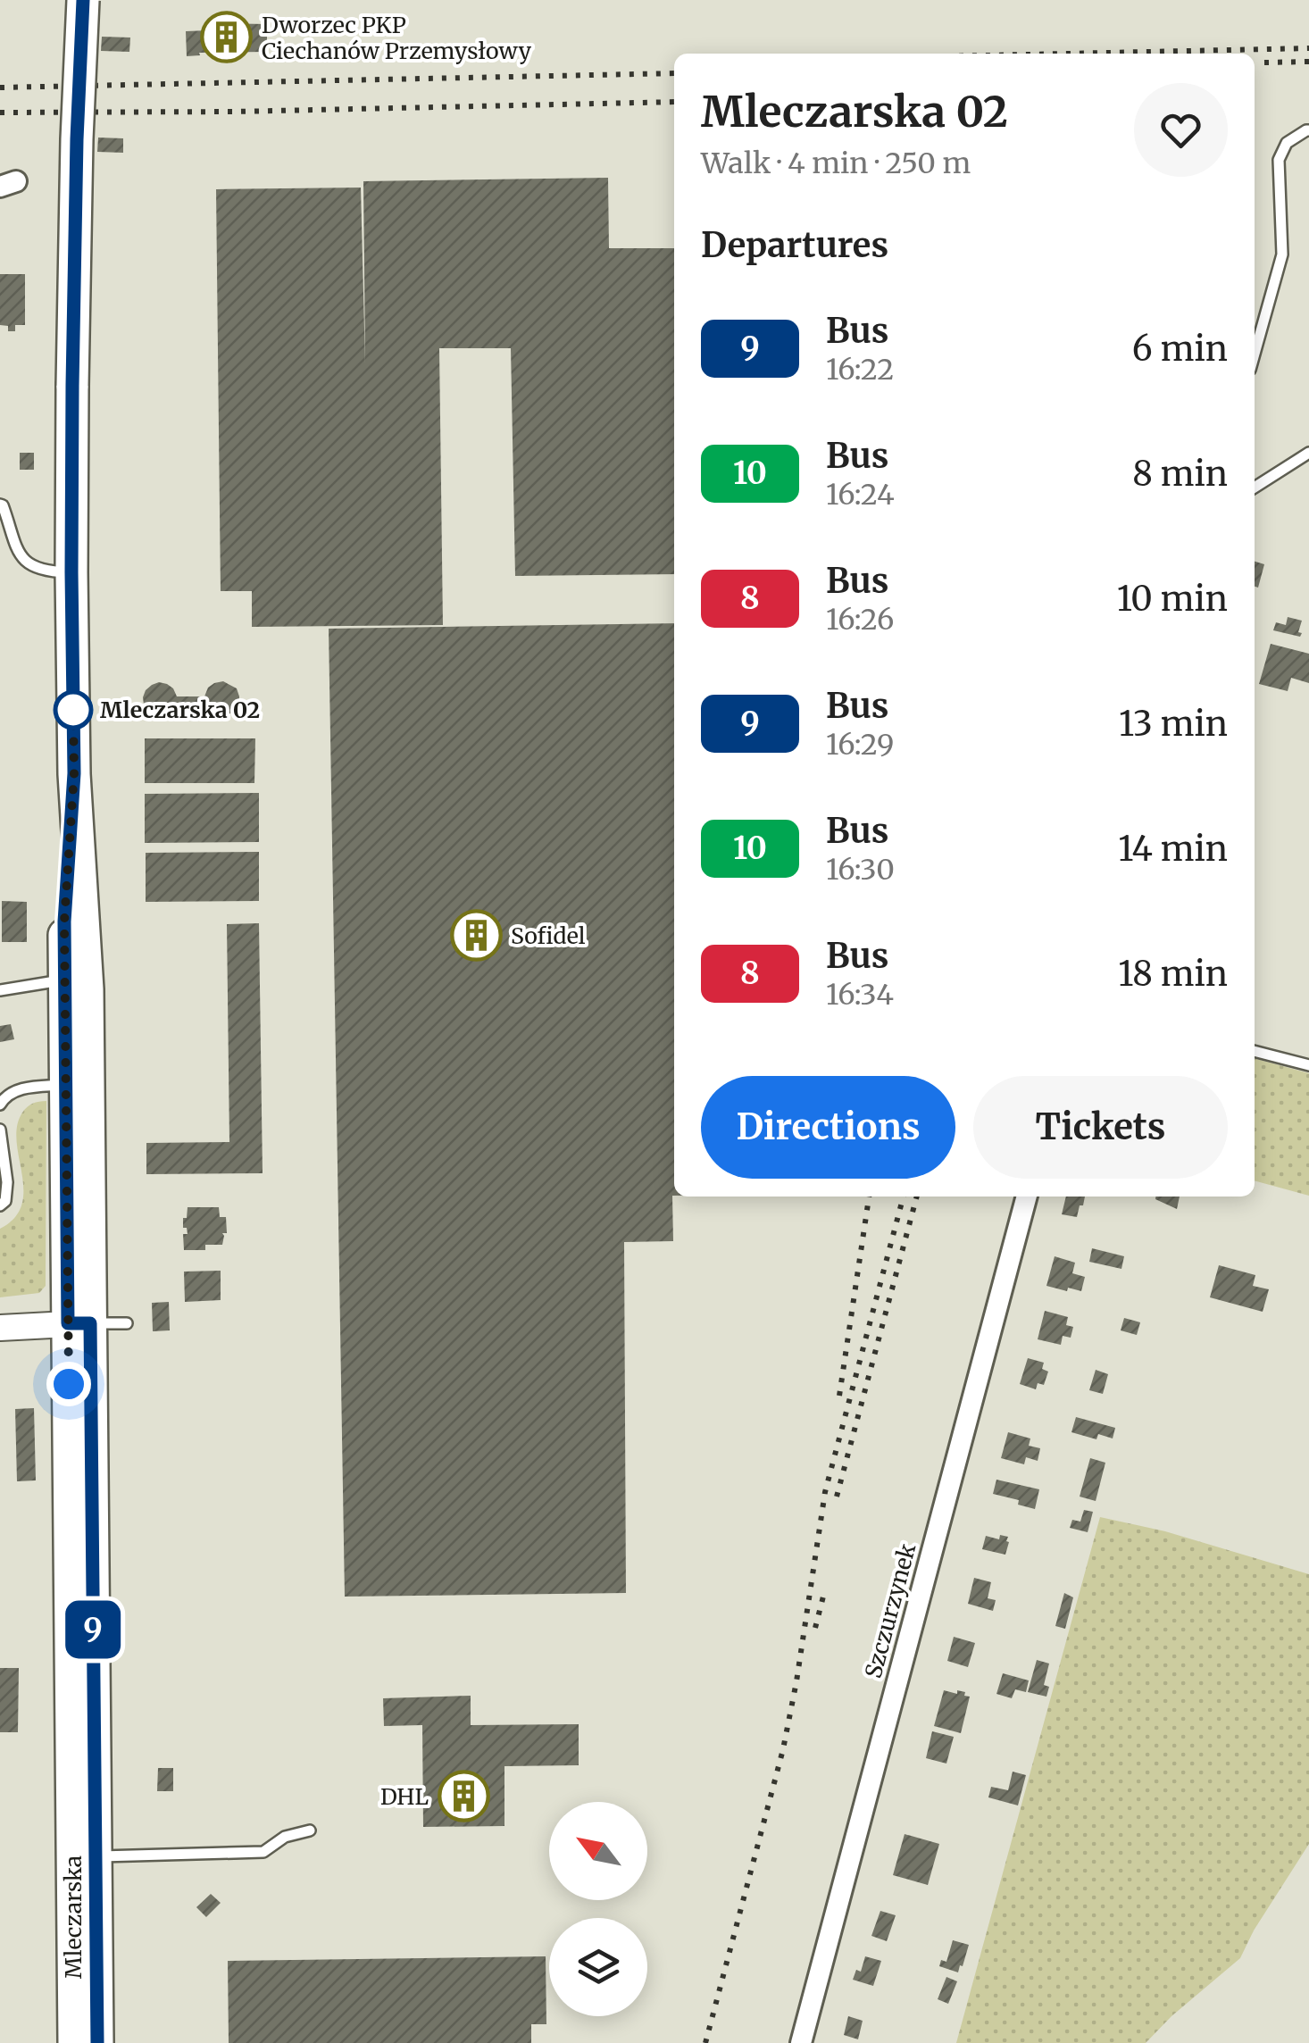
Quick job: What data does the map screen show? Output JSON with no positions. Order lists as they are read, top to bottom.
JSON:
{
  "streets": {
    "main road": ["Mleczarska"],
    "street": ["Szczurzynek"]
  },
  "places": {
    "building": ["Dworzec PKP Ciechanów Przemysłowy", "Sofidel", "DHL"],
    "other": ["Mleczarska 02"]
  },
  "lines": ["bus line 9"],
  "north": "top left",
  "page": {
    "on_map": "9",
    "heading": [
      ["Mleczarska 02", "Walk · 4 min · 250 m"],
      "Departures"
    ],
    "list": [
      {
        "mark": "9",
        "name": "Bus",
        "note": "16:22",
        "value": "6 min"
      },
      {
        "mark": "10",
        "name": "Bus",
        "note": "16:24",
        "value": "8 min"
      },
      {
        "mark": "8",
        "name": "Bus",
        "note": "16:26",
        "value": "10 min"
      },
      {
        "mark": "9",
        "name": "Bus",
        "note": "16:29",
        "value": "13 min"
      },
      {
        "mark": "10",
        "name": "Bus",
        "note": "16:30",
        "value": "14 min"
      },
      {
        "mark": "8",
        "name": "Bus",
        "note": "16:34",
        "value": "18 min"
      }
    ],
    "buttons": ["Directions", "Tickets"]
  }
}
